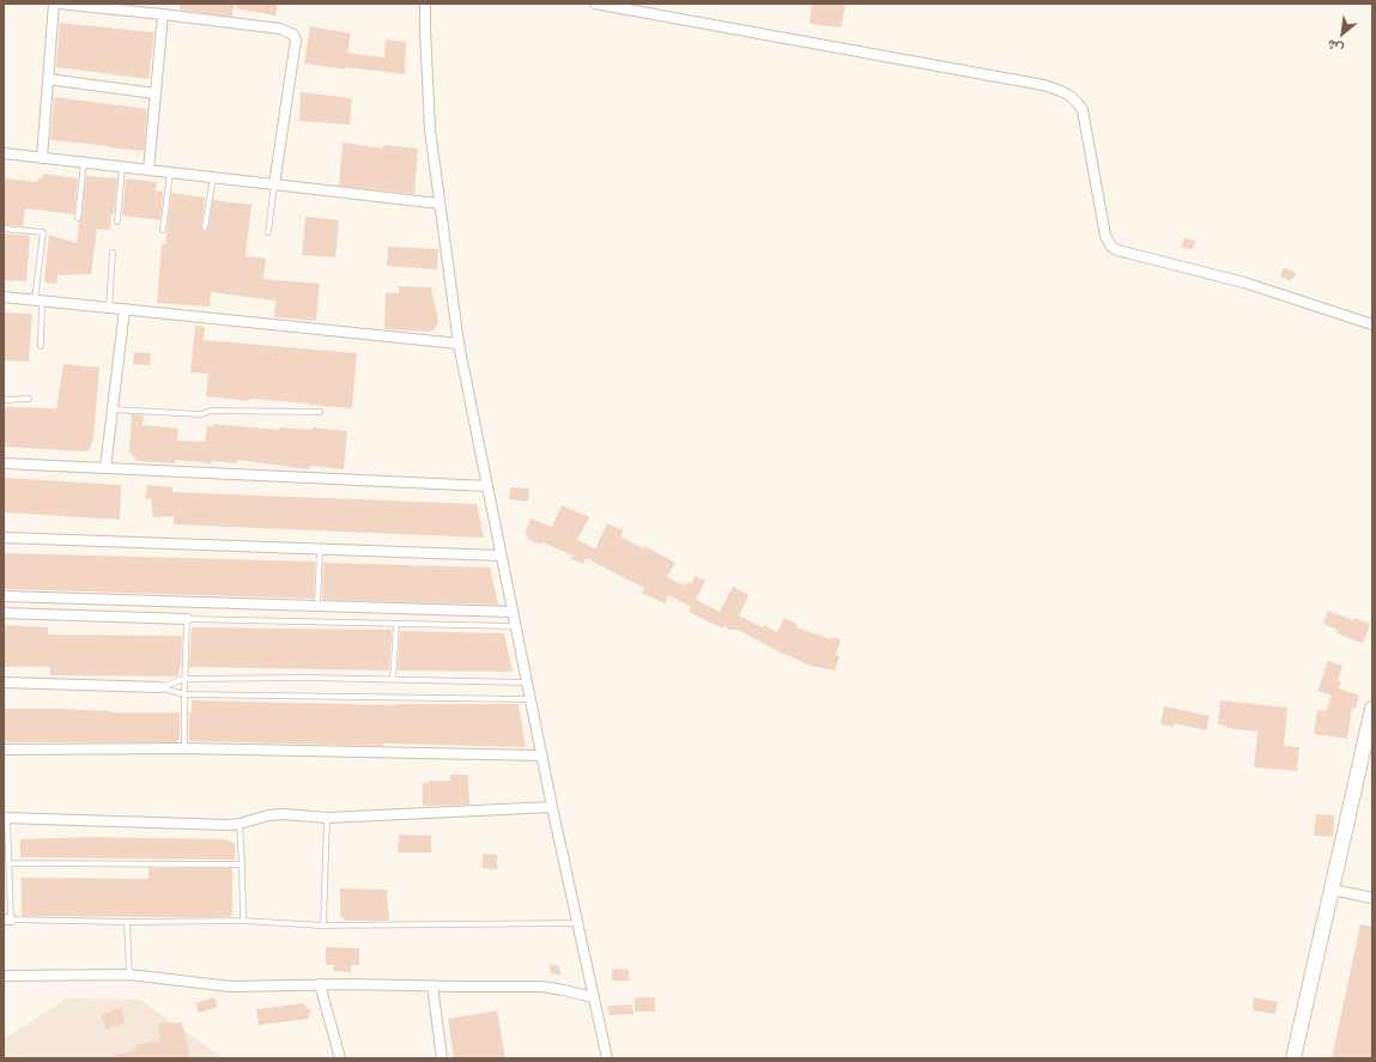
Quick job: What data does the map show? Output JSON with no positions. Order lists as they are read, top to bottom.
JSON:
{
  "north": "bottom left"
}
